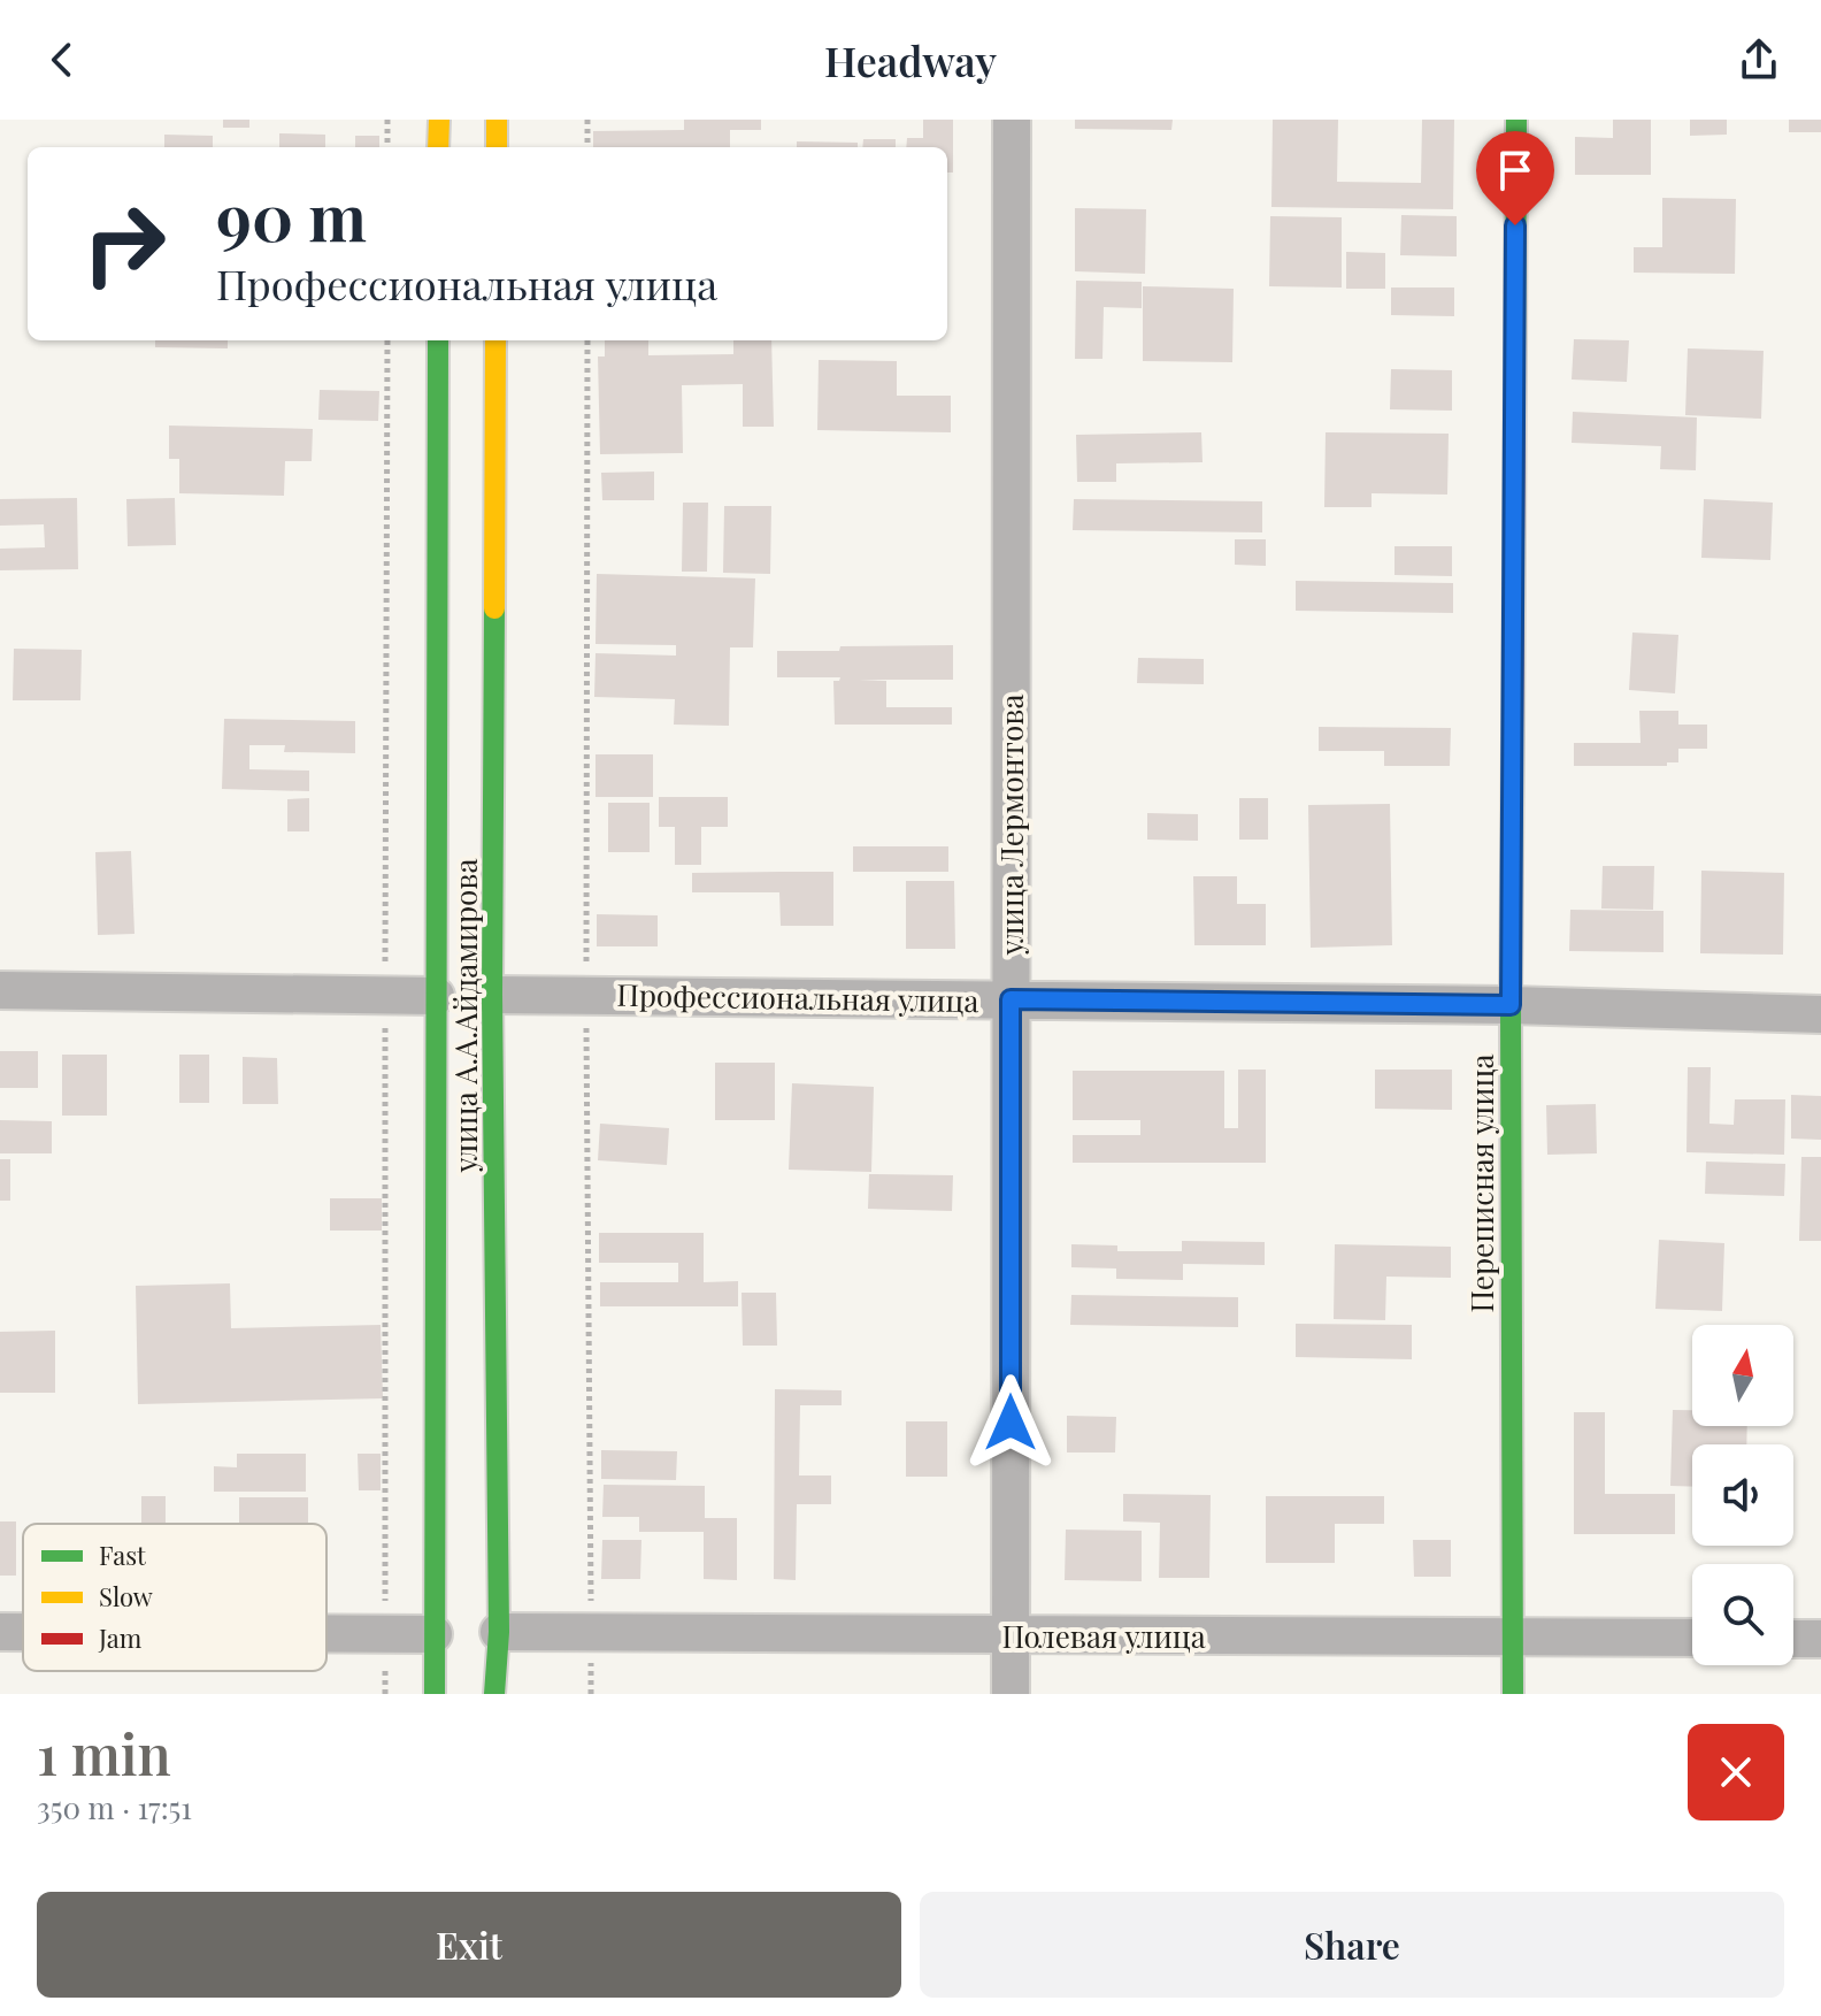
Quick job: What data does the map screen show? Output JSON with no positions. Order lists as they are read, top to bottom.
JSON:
{
  "streets": {
    "main road": ["улица А.А.Айдамирова", "Переписная улица"],
    "street": ["улица Лермонтова", "Профессиональная улица", "Полевая улица"]
  },
  "crossings": [
    ["улица Лермонтова", "Профессиональная улица"],
    ["улица Лермонтова", "Полевая улица"],
    ["Профессиональная улица", "улица А.А.Айдамирова"],
    ["Профессиональная улица", "Переписная улица"],
    ["улица А.А.Айдамирова", "Полевая улица"],
    ["Переписная улица", "Полевая улица"]
  ],
  "legend": ["Fast", "Slow", "Jam"],
  "north": "top",
  "page": {
    "header": "Headway",
    "turn": ["90 m", "Профессиональная улица"],
    "heading": ["1 min", "350 m · 17:51"],
    "buttons": ["Exit", "Share"]
  }
}
